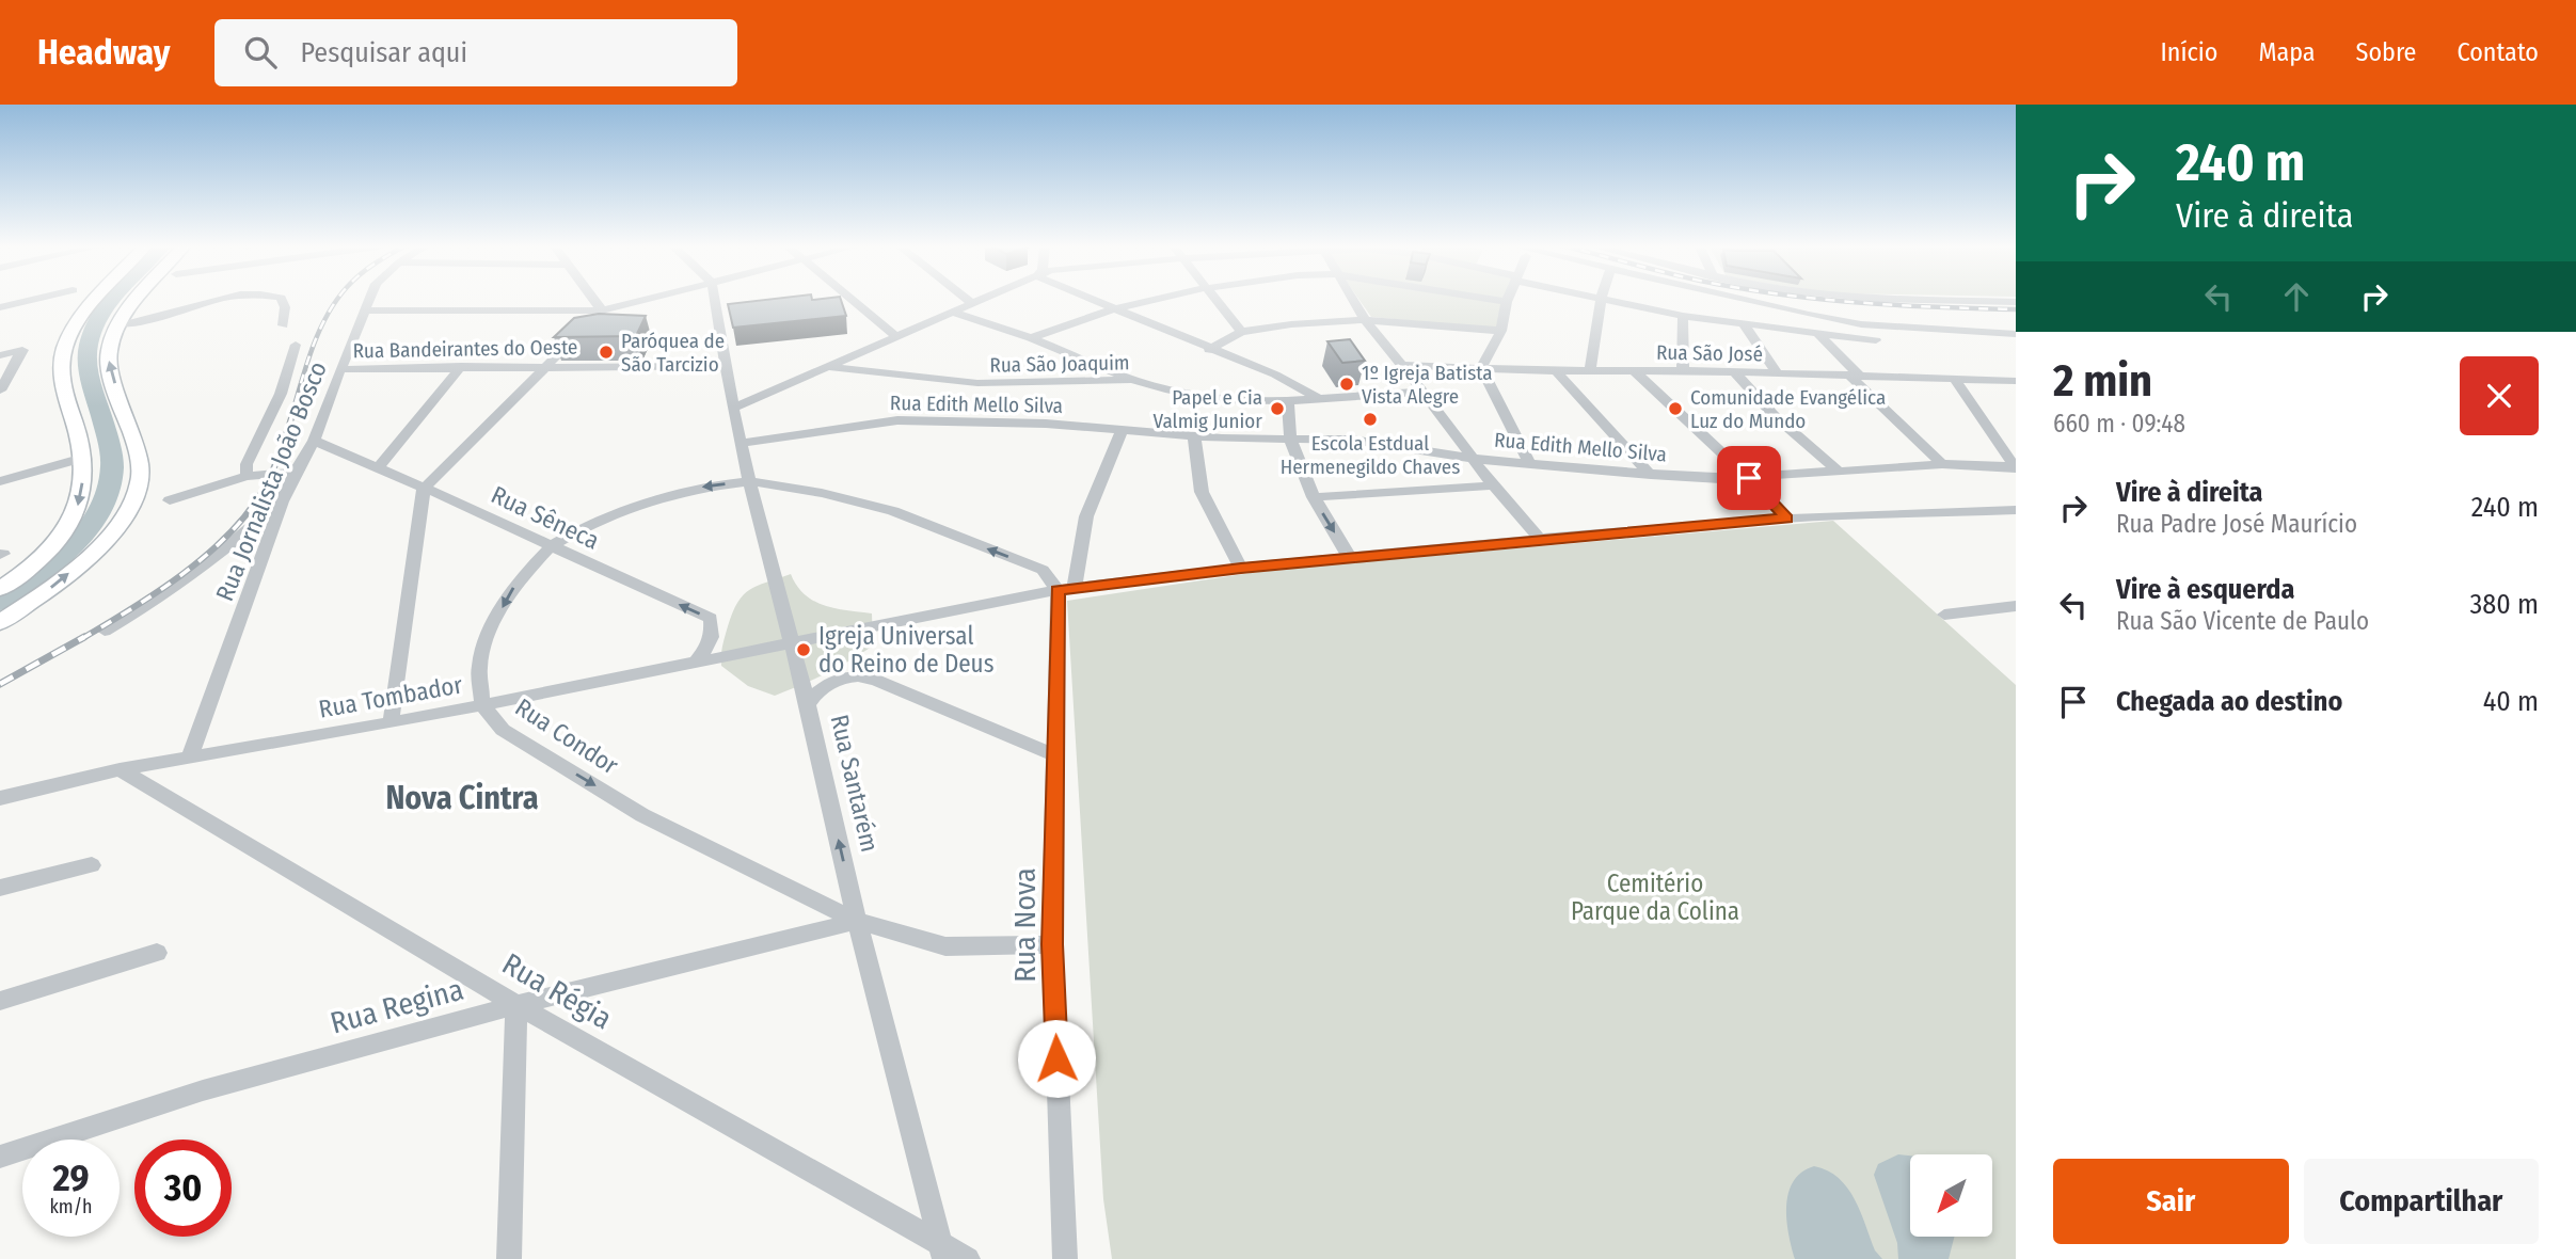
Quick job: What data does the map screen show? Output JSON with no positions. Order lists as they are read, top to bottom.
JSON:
{
  "streets": {
    "street": [
      "Rua Bandeirantes do Oeste",
      "Rua São José",
      "Rua São Joaquim",
      "Rua Edith Mello Silva",
      "Rua Jornalista João Bosco",
      "Rua Sêneca",
      "Rua Tombador",
      "Rua Condor",
      "Rua Santarém",
      "Rua Nova",
      "Rua Régia",
      "Rua Regina"
    ]
  },
  "crossings": [
    ["Rua Bandeirantes do Oeste", "Rua Jornalista João Bosco"],
    ["Rua Bandeirantes do Oeste", "Rua Santarém"],
    ["Rua Edith Mello Silva", "Rua Santarém"],
    ["Rua Edith Mello Silva", "Rua Nova"],
    ["Rua Jornalista João Bosco", "Rua Sêneca"],
    ["Rua Jornalista João Bosco", "Rua Tombador"],
    ["Rua Sêneca", "Rua Tombador"],
    ["Rua Sêneca", "Rua Condor"],
    ["Rua Tombador", "Rua Condor"],
    ["Rua Tombador", "Rua Santarém"],
    ["Rua Tombador", "Rua Régia"],
    ["Rua Condor", "Rua Santarém"],
    ["Rua Condor", "Rua Nova"],
    ["Rua Condor", "Rua Regina"],
    ["Rua Santarém", "Rua Régia"],
    ["Rua Santarém", "Rua Regina"],
    ["Rua Régia", "Rua Regina"]
  ],
  "one_way": ["Rua Sêneca"],
  "districts": ["Nova Cintra"],
  "parks": ["Cemitério Parque da Colina"],
  "places": [
    "Paróquea de São Tarcizio",
    "1º Igreja Batista Vista Alegre",
    "Papel e Cia Valmig Junior",
    "Comunidade Evangélica Luz do Mundo",
    "Escola Estdual Hermenegildo Chaves",
    "Igreja Universal do Reino de Deus"
  ],
  "north": "bottom left",
  "page": {
    "header": "Headway",
    "search": "Pesquisar aqui",
    "nav": [
      "Início",
      "Mapa",
      "Sobre",
      "Contato"
    ],
    "turn": ["240 m", "Vire à direita"],
    "heading": ["2 min", "660 m · 09:48"],
    "list": [
      {
        "name": "Vire à direita",
        "note": "Rua Padre José Maurício",
        "value": "240 m"
      },
      {
        "name": "Vire à esquerda",
        "note": "Rua São Vicente de Paulo",
        "value": "380 m"
      },
      {
        "name": "Chegada ao destino",
        "value": "40 m"
      }
    ],
    "speed": "29 km/h",
    "limit": "30",
    "buttons": ["Sair", "Compartilhar"]
  }
}
